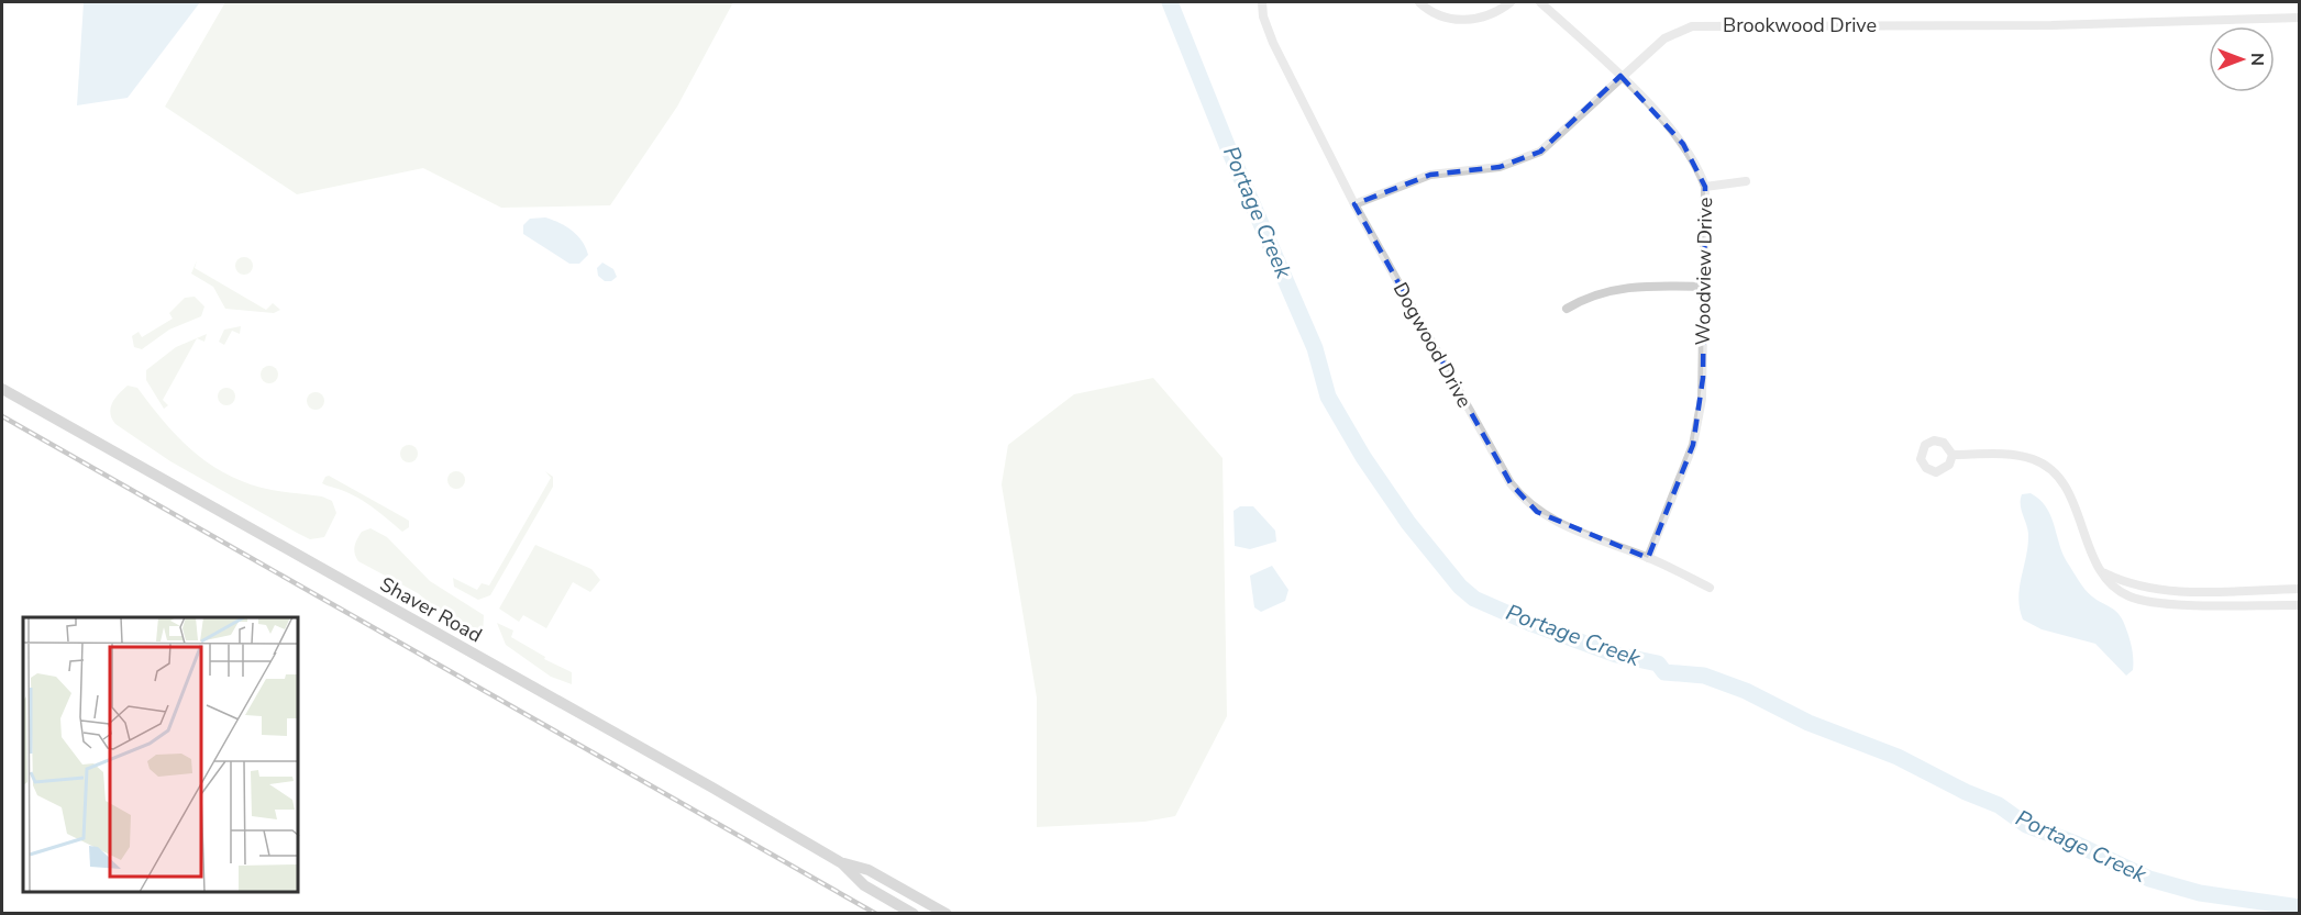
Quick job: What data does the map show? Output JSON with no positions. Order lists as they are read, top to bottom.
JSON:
{
  "streets": {
    "main road": ["Shaver Road"],
    "street": ["Brookwood Drive", "Woodview Drive", "Dogwood Drive"]
  },
  "crossings": [
    ["Brookwood Drive", "Woodview Drive"],
    ["Brookwood Drive", "Dogwood Drive"],
    ["Woodview Drive", "Dogwood Drive"]
  ],
  "water": ["Portage Creek"],
  "north": "right"
}
